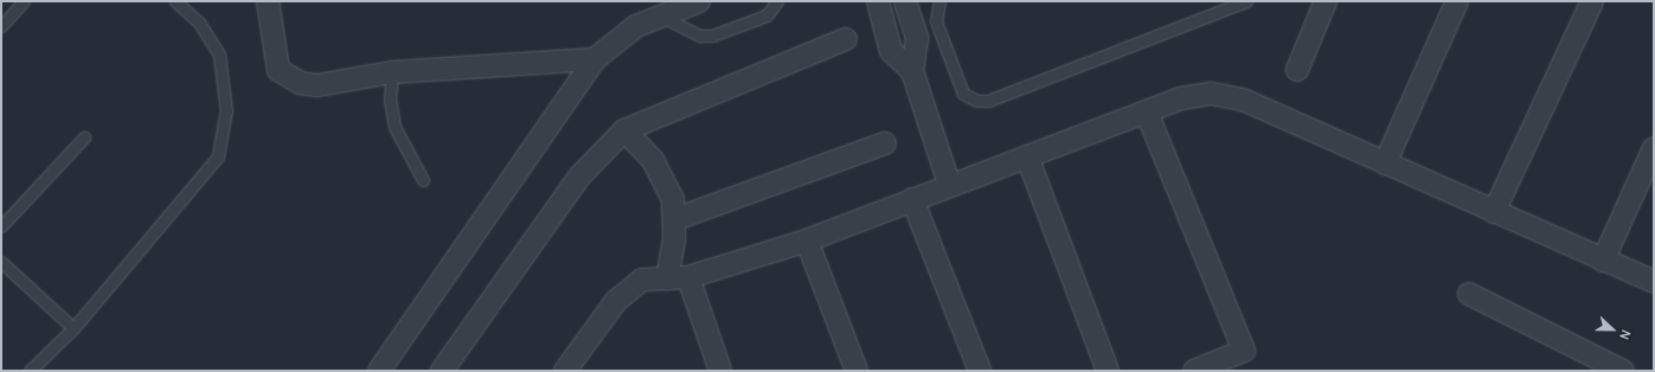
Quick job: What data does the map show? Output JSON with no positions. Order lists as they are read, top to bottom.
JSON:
{
  "north": "right"
}
